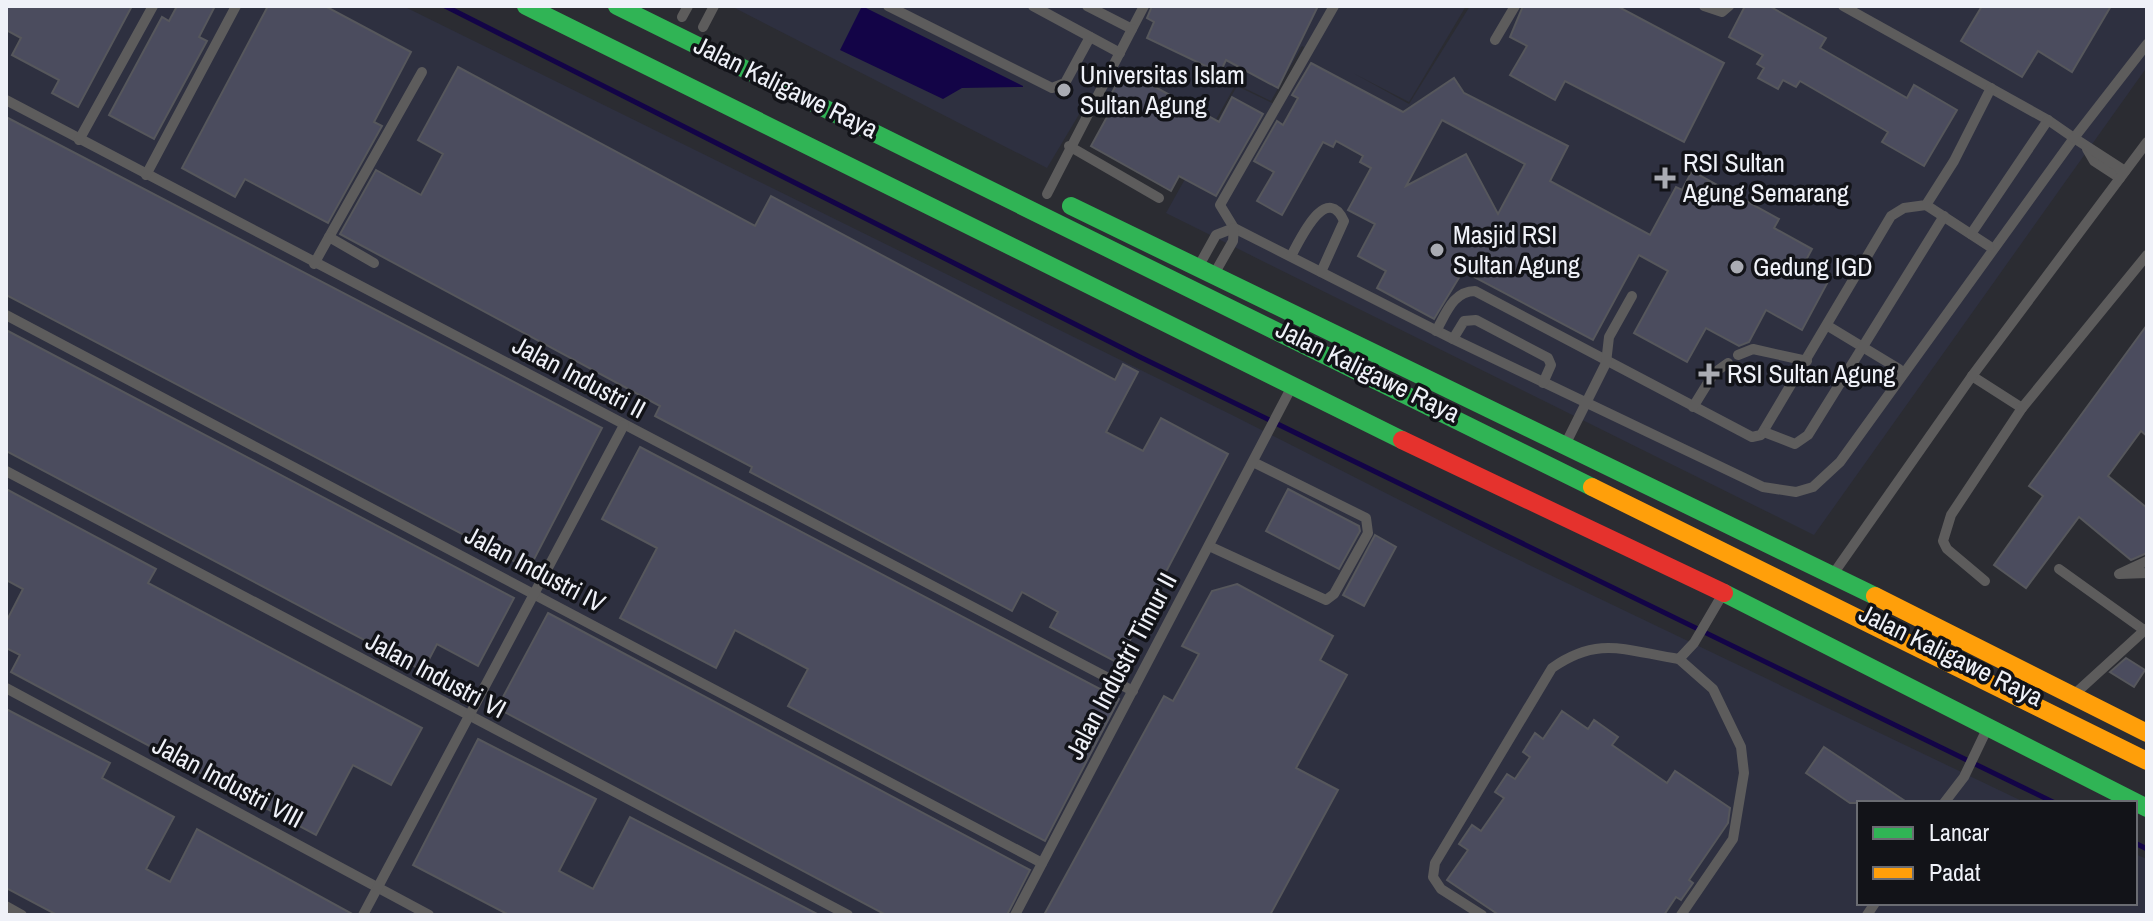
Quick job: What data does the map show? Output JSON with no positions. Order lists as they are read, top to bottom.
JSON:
{
  "streets": {
    "highway": ["Jalan Kaligawe Raya"],
    "lane": [
      "Jalan Industri II",
      "Jalan Industri IV",
      "Jalan Industri Timur II",
      "Jalan Industri VI",
      "Jalan Industri VIII"
    ]
  },
  "crossings": [
    ["Jalan Industri II", "Jalan Industri Timur II"],
    ["Jalan Industri IV", "Jalan Industri Timur II"]
  ],
  "places": {
    "other": ["Universitas Islam Sultan Agung", "Masjid RSI Sultan Agung", "Gedung IGD"],
    "health": ["RSI Sultan Agung Semarang", "RSI Sultan Agung"]
  },
  "legend": ["Lancar", "Padat"]
}
